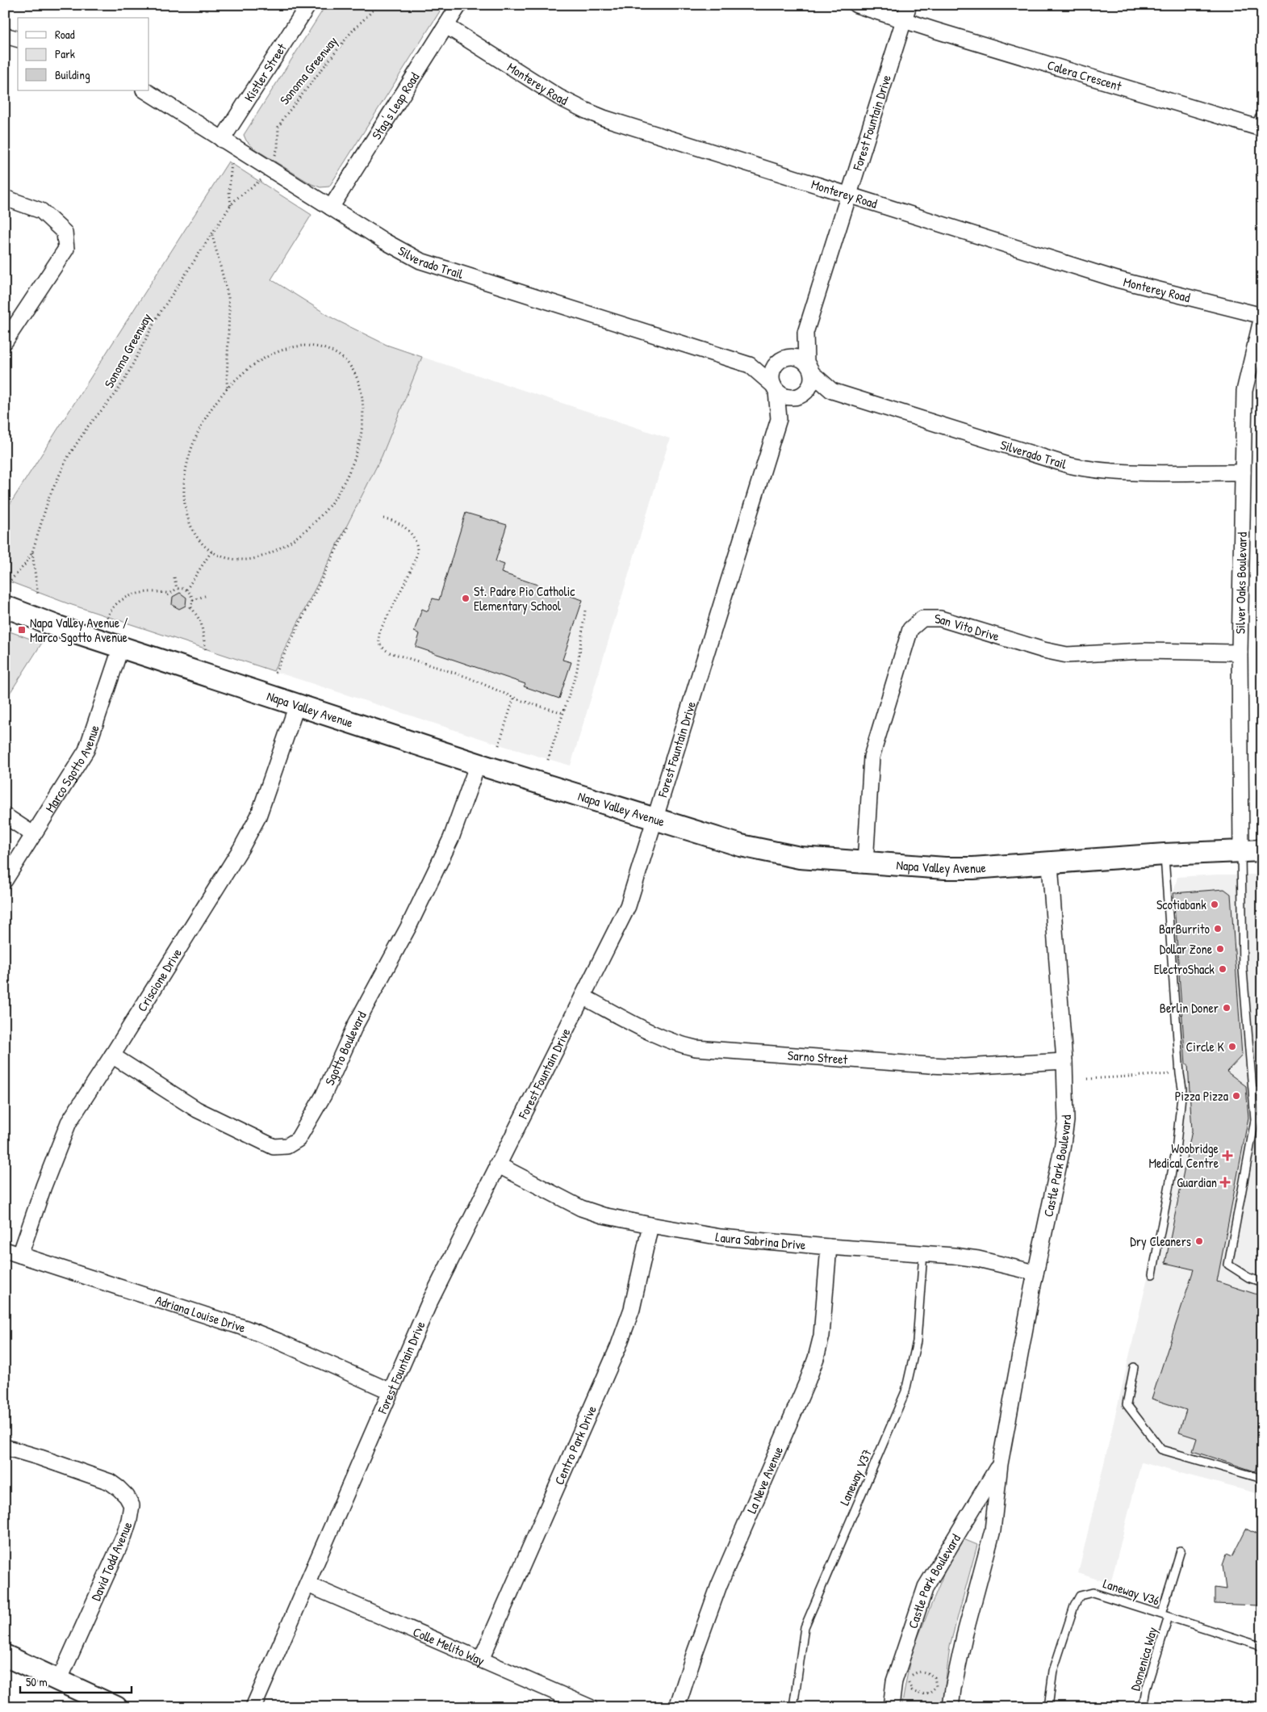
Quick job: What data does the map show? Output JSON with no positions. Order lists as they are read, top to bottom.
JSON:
{
  "streets": {
    "street": [
      "Kistler Street",
      "Calera Crescent",
      "Monterey Road",
      "Stag's Leap Road",
      "Forest Fountain Drive",
      "Silverado Trail",
      "Silver Oaks Boulevard",
      "San Vito Drive",
      "Napa Valley Avenue",
      "Marco Sgotto Avenue",
      "Criscione Drive",
      "Sgotto Boulevard",
      "Sarno Street",
      "Castle Park Boulevard",
      "Laura Sabrina Drive",
      "Adriana Louise Drive",
      "Centro Park Drive",
      "La Neve Avenue",
      "David Todd Avenue",
      "Colle Melito Way"
    ],
    "lane": ["Laneway V37", "Laneway V36", "Domenica Way"],
    "path": ["Sonoma Greenway"]
  },
  "crossings": [
    ["Kistler Street", "Silverado Trail"],
    ["Calera Crescent", "Forest Fountain Drive"],
    ["Monterey Road", "Stag's Leap Road"],
    ["Monterey Road", "Forest Fountain Drive"],
    ["Monterey Road", "Silver Oaks Boulevard"],
    ["Stag's Leap Road", "Silverado Trail"],
    ["Forest Fountain Drive", "Silverado Trail"],
    ["Forest Fountain Drive", "Napa Valley Avenue"],
    ["Forest Fountain Drive", "Sarno Street"],
    ["Forest Fountain Drive", "Laura Sabrina Drive"],
    ["Forest Fountain Drive", "Adriana Louise Drive"],
    ["Forest Fountain Drive", "Colle Melito Way"],
    ["Silverado Trail", "Silver Oaks Boulevard"],
    ["Silver Oaks Boulevard", "San Vito Drive"],
    ["Silver Oaks Boulevard", "Napa Valley Avenue"],
    ["San Vito Drive", "Napa Valley Avenue"],
    ["Napa Valley Avenue", "Marco Sgotto Avenue"],
    ["Napa Valley Avenue", "Criscione Drive"],
    ["Napa Valley Avenue", "Sgotto Boulevard"],
    ["Napa Valley Avenue", "Castle Park Boulevard"],
    ["Criscione Drive", "Sgotto Boulevard"],
    ["Criscione Drive", "Adriana Louise Drive"],
    ["Sarno Street", "Castle Park Boulevard"],
    ["Castle Park Boulevard", "Laura Sabrina Drive"],
    ["Laura Sabrina Drive", "Centro Park Drive"],
    ["Laura Sabrina Drive", "Laneway V37"],
    ["Laura Sabrina Drive", "La Neve Avenue"],
    ["Centro Park Drive", "Colle Melito Way"],
    ["Laneway V36", "Domenica Way"]
  ],
  "places": {
    "other": [
      "St. Padre Pio Catholic Elementary School",
      "Scotiabank",
      "BarBurrito",
      "Dollar Zone",
      "ElectroShack",
      "Berlin Doner",
      "Circle K",
      "Pizza Pizza",
      "Dry Cleaners"
    ],
    "transit": ["Napa Valley Avenue / Marco Sgotto Avenue"],
    "health": ["Woobridge Medical Centre", "Guardian"]
  },
  "legend": ["Road", "Park", "Building"],
  "scale_bar": "50 m"
}
